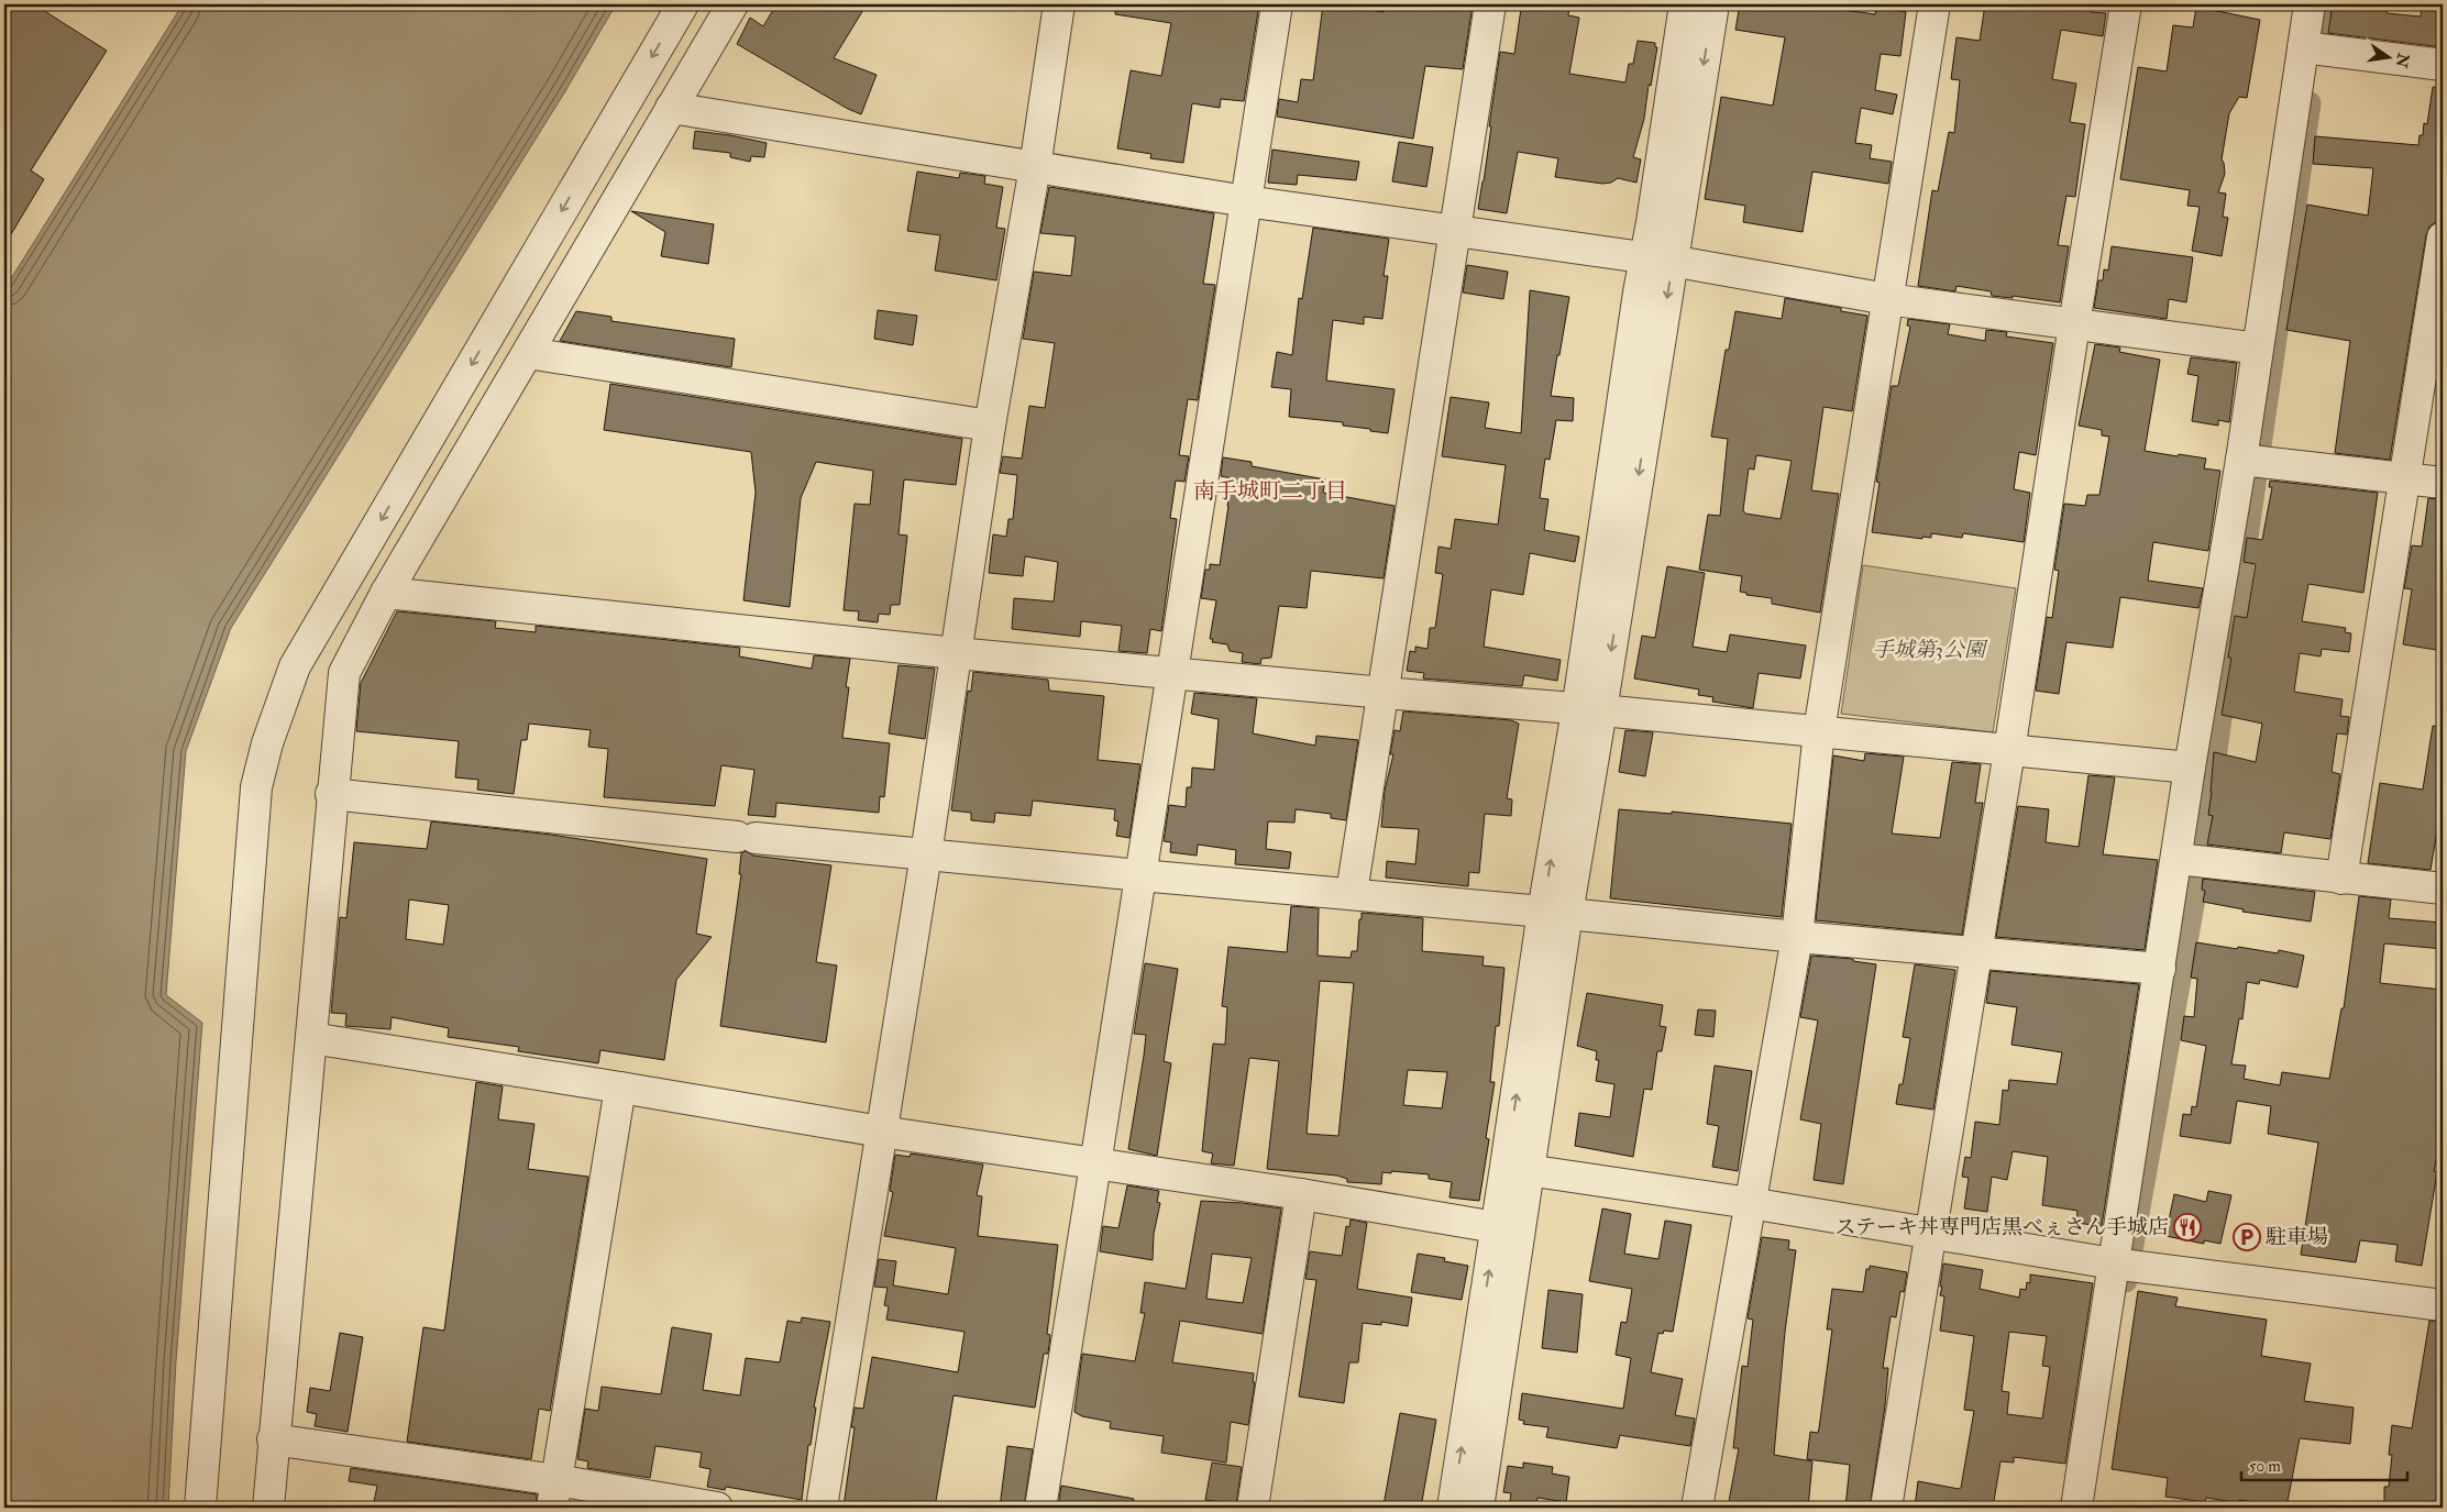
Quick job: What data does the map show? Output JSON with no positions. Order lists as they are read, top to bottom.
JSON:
{
  "districts": ["南手城町二丁目"],
  "parks": ["手城第3公園"],
  "places": {
    "restaurant": ["ステーキ丼専門店黒べぇさん手城店"],
    "parking": ["駐車場"]
  },
  "scale_bar": "50 m",
  "north": "right"
}
